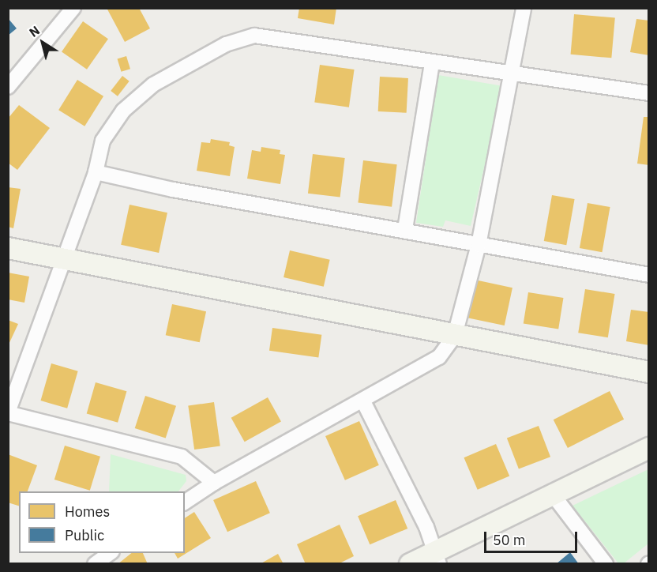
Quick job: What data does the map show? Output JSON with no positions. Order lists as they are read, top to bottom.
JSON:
{
  "legend": ["Homes", "Public"],
  "scale_bar": "50 m",
  "north": "top left"
}
